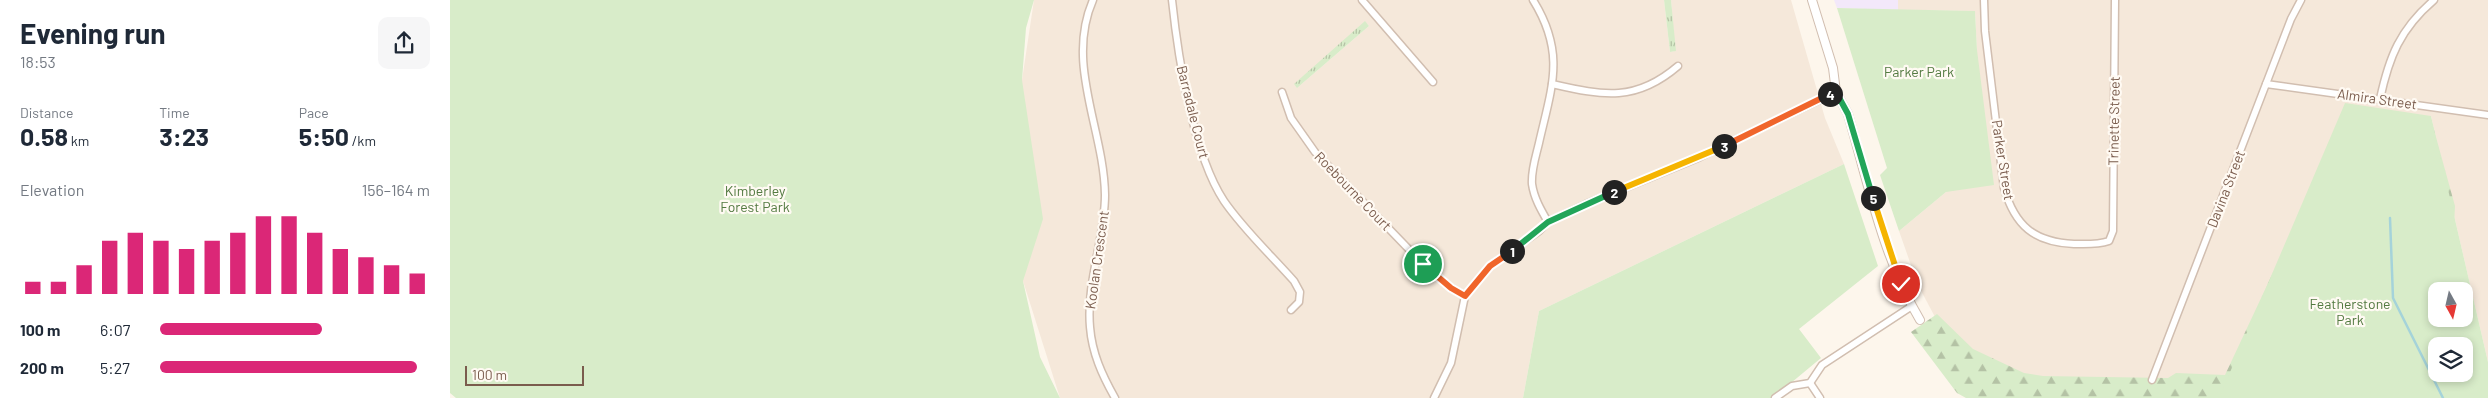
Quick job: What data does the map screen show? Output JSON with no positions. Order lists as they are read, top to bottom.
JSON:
{
  "streets": {
    "street": [
      "Almira Street",
      "Barradale Court",
      "Trinette Street",
      "Parker Street",
      "Davina Street",
      "Roebourne Court",
      "Koolan Crescent"
    ]
  },
  "crossings": [
    ["Almira Street", "Davina Street"],
    ["Trinette Street", "Parker Street"]
  ],
  "parks": ["Parker Park", "Kimberley Forest Park", "Featherstone Park"],
  "scale_bar": "100 m",
  "north": "bottom",
  "page": {
    "heading": ["Evening run", "18:53"],
    "pins": [
      "4",
      "3",
      "2",
      "5",
      "1"
    ],
    "stats": [
      ["Distance", "0.58 km"],
      ["Time", "3:23"],
      ["Pace", "5:50 /km"]
    ],
    "chart": ["Elevation", "156–164 m"],
    "list": [
      {
        "name": "100 m",
        "note": "6:07"
      },
      {
        "name": "200 m",
        "note": "5:27"
      }
    ],
    "scale": "100 m"
  }
}
